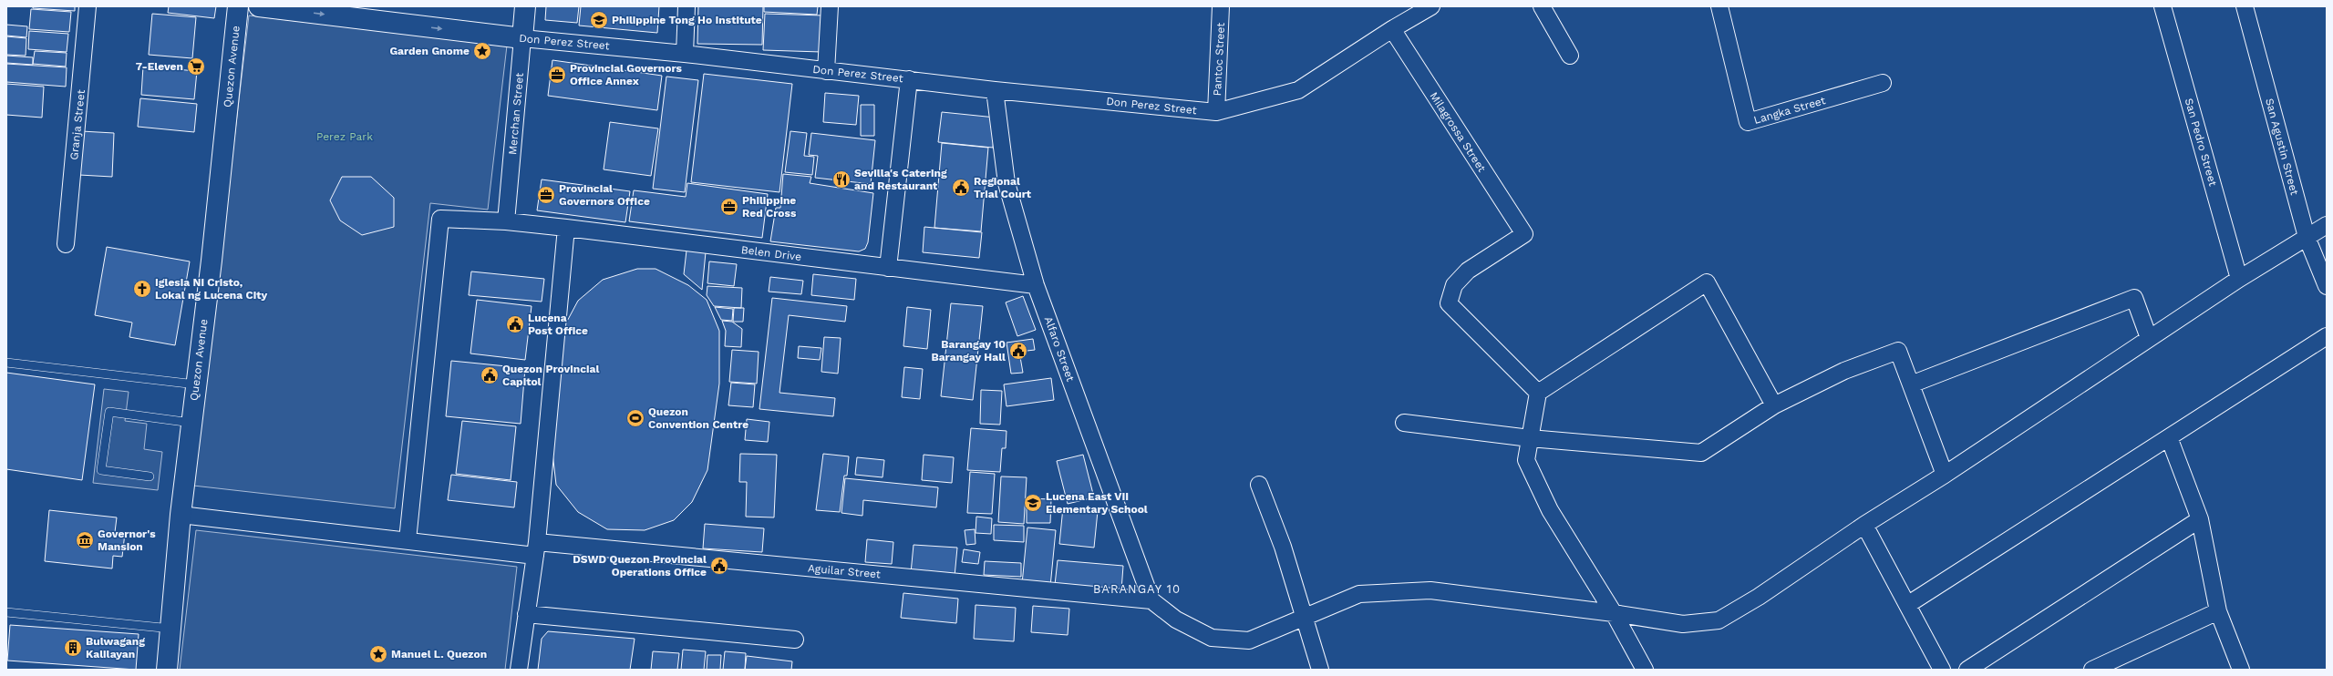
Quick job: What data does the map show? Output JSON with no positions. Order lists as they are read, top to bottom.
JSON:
{
  "streets": {
    "main road": ["Don Perez Street", "Quezon Avenue", "Merchan Street"],
    "street": [
      "Pantoc Street",
      "Langka Street",
      "Granja Street",
      "Milagrossa Street",
      "San Pedro Street",
      "San Agustin Street",
      "Belen Drive",
      "Alfaro Street",
      "Aguilar Street"
    ]
  },
  "crossings": [
    ["Don Perez Street", "Pantoc Street"],
    ["Don Perez Street", "Merchan Street"],
    ["Don Perez Street", "Milagrossa Street"],
    ["Don Perez Street", "Alfaro Street"],
    ["Quezon Avenue", "Aguilar Street"],
    ["Merchan Street", "Belen Drive"],
    ["Belen Drive", "Alfaro Street"],
    ["Belen Drive", "Aguilar Street"],
    ["Alfaro Street", "Aguilar Street"]
  ],
  "districts": ["BARANGAY 10"],
  "parks": ["Perez Park"],
  "places": {
    "school or university": ["Philippine Tong Ho Institute", "Lucena East VII Elementary School"],
    "place": ["Garden Gnome", "Manuel L. Quezon"],
    "supermarket": ["7-Eleven"],
    "office": ["Provincial Governors Office Annex", "Provincial Governors Office", "Philippine Red Cross"],
    "restaurant": ["Sevilla's Catering and Restaurant"],
    "public building": [
      "Regional Trial Court",
      "Lucena Post Office",
      "Barangay 10 Barangay Hall",
      "Quezon Provincial Capitol",
      "DSWD Quezon Provincial Operations Office"
    ],
    "church": ["Iglesia Ni Cristo, Lokal ng Lucena City"],
    "sports": ["Quezon Convention Centre"],
    "museum": ["Governor's Mansion"],
    "building": ["Bulwagang Kalilayan"]
  }
}
